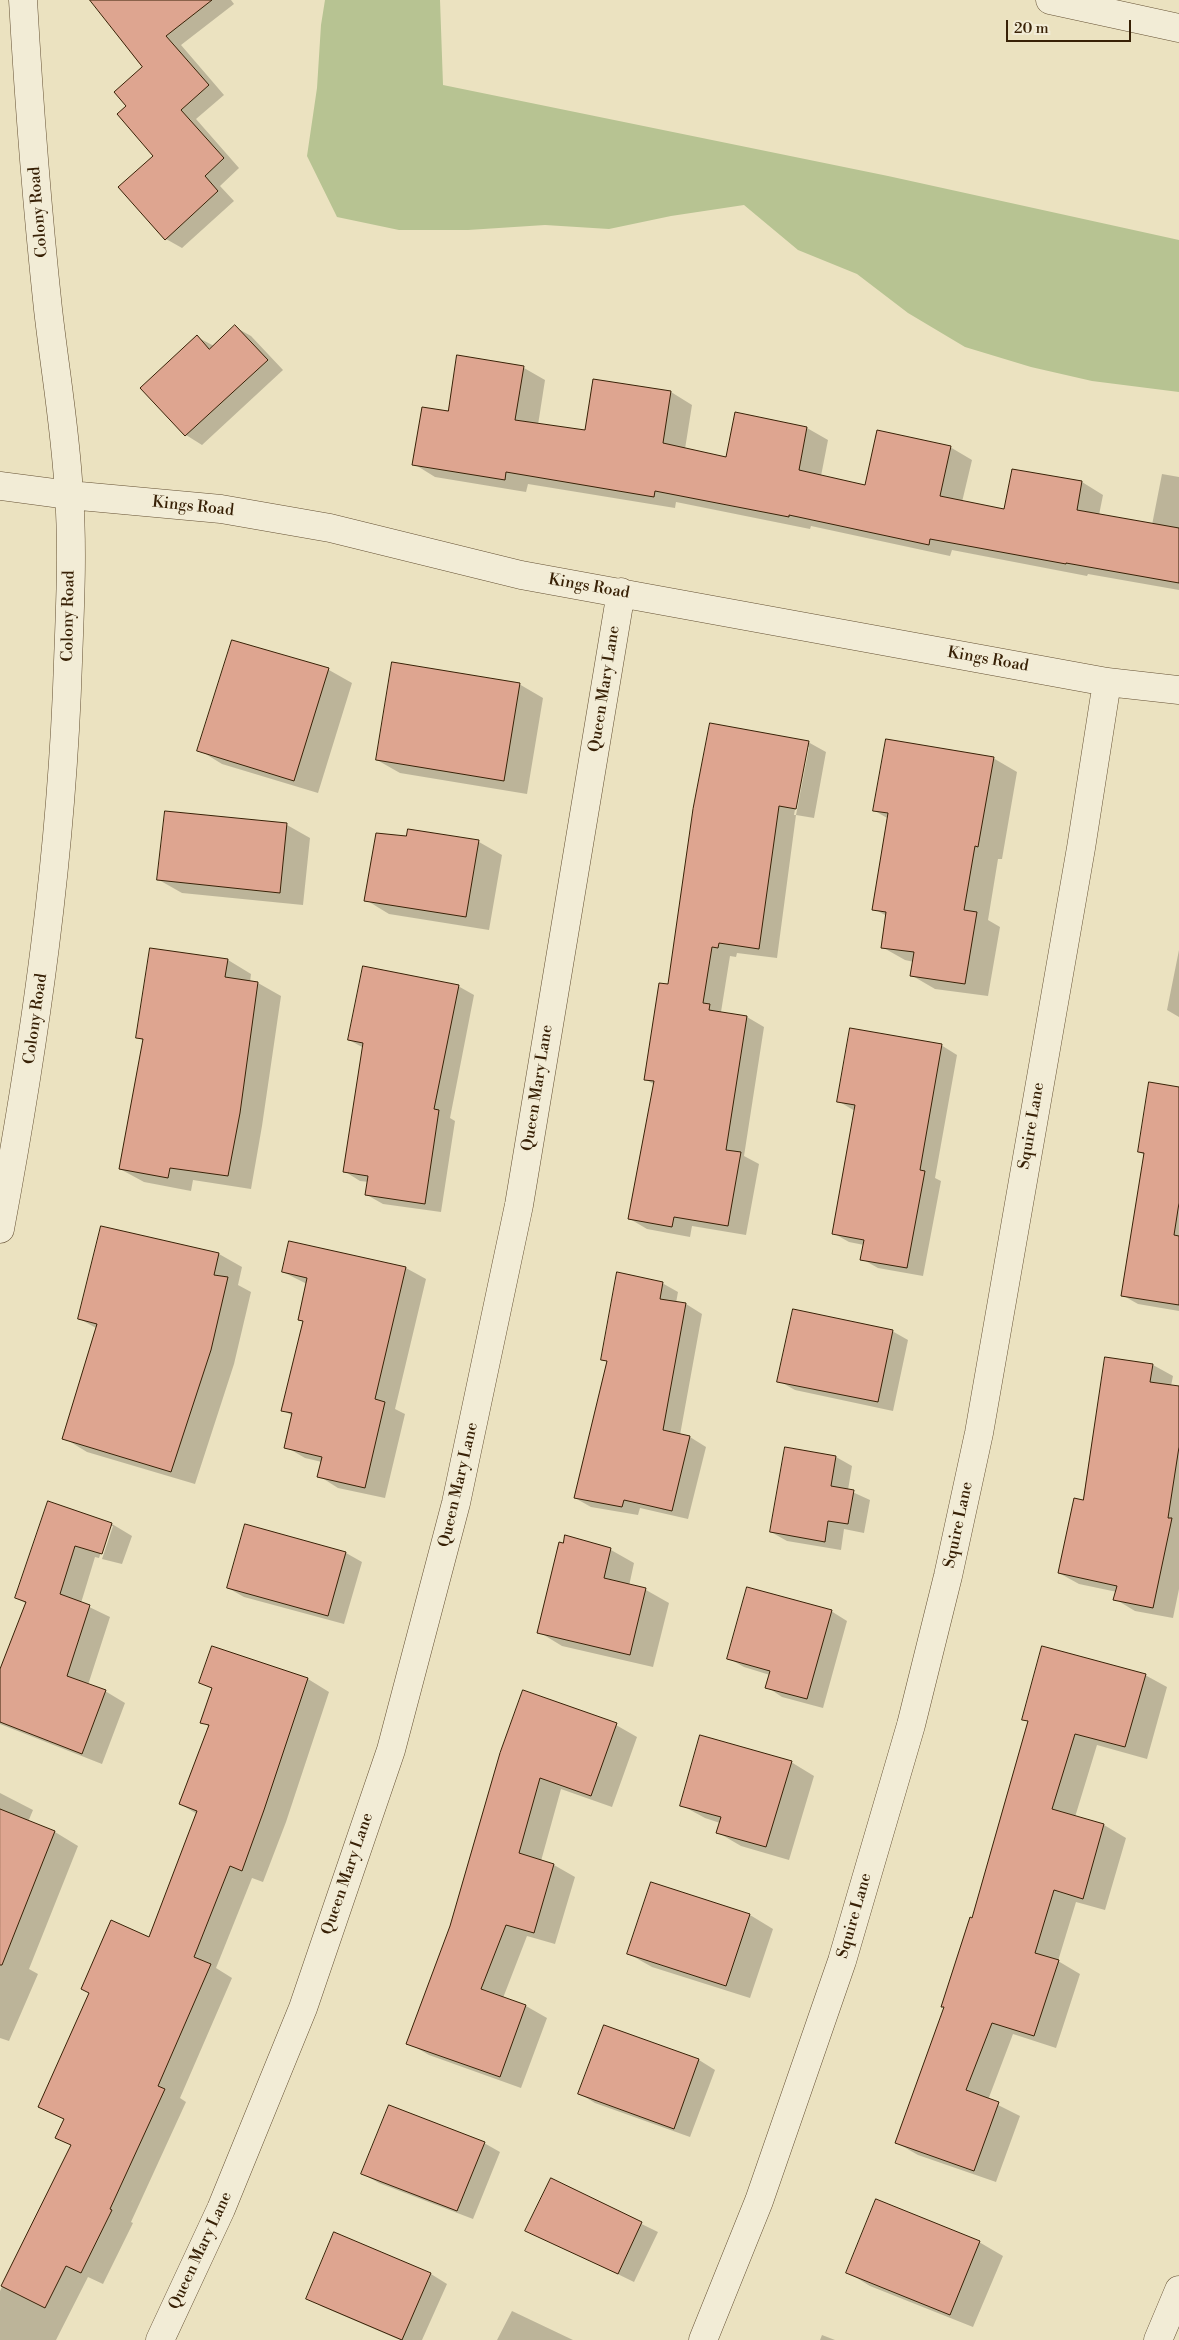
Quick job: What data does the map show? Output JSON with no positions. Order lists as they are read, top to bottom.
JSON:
{
  "streets": {
    "street": [
      "Colony Road",
      "Kings Road",
      "Queen Mary Lane",
      "Squire Lane"
    ]
  },
  "crossings": [
    ["Colony Road", "Kings Road"],
    ["Kings Road", "Queen Mary Lane"],
    ["Kings Road", "Squire Lane"]
  ],
  "scale_bar": "20 m"
}
